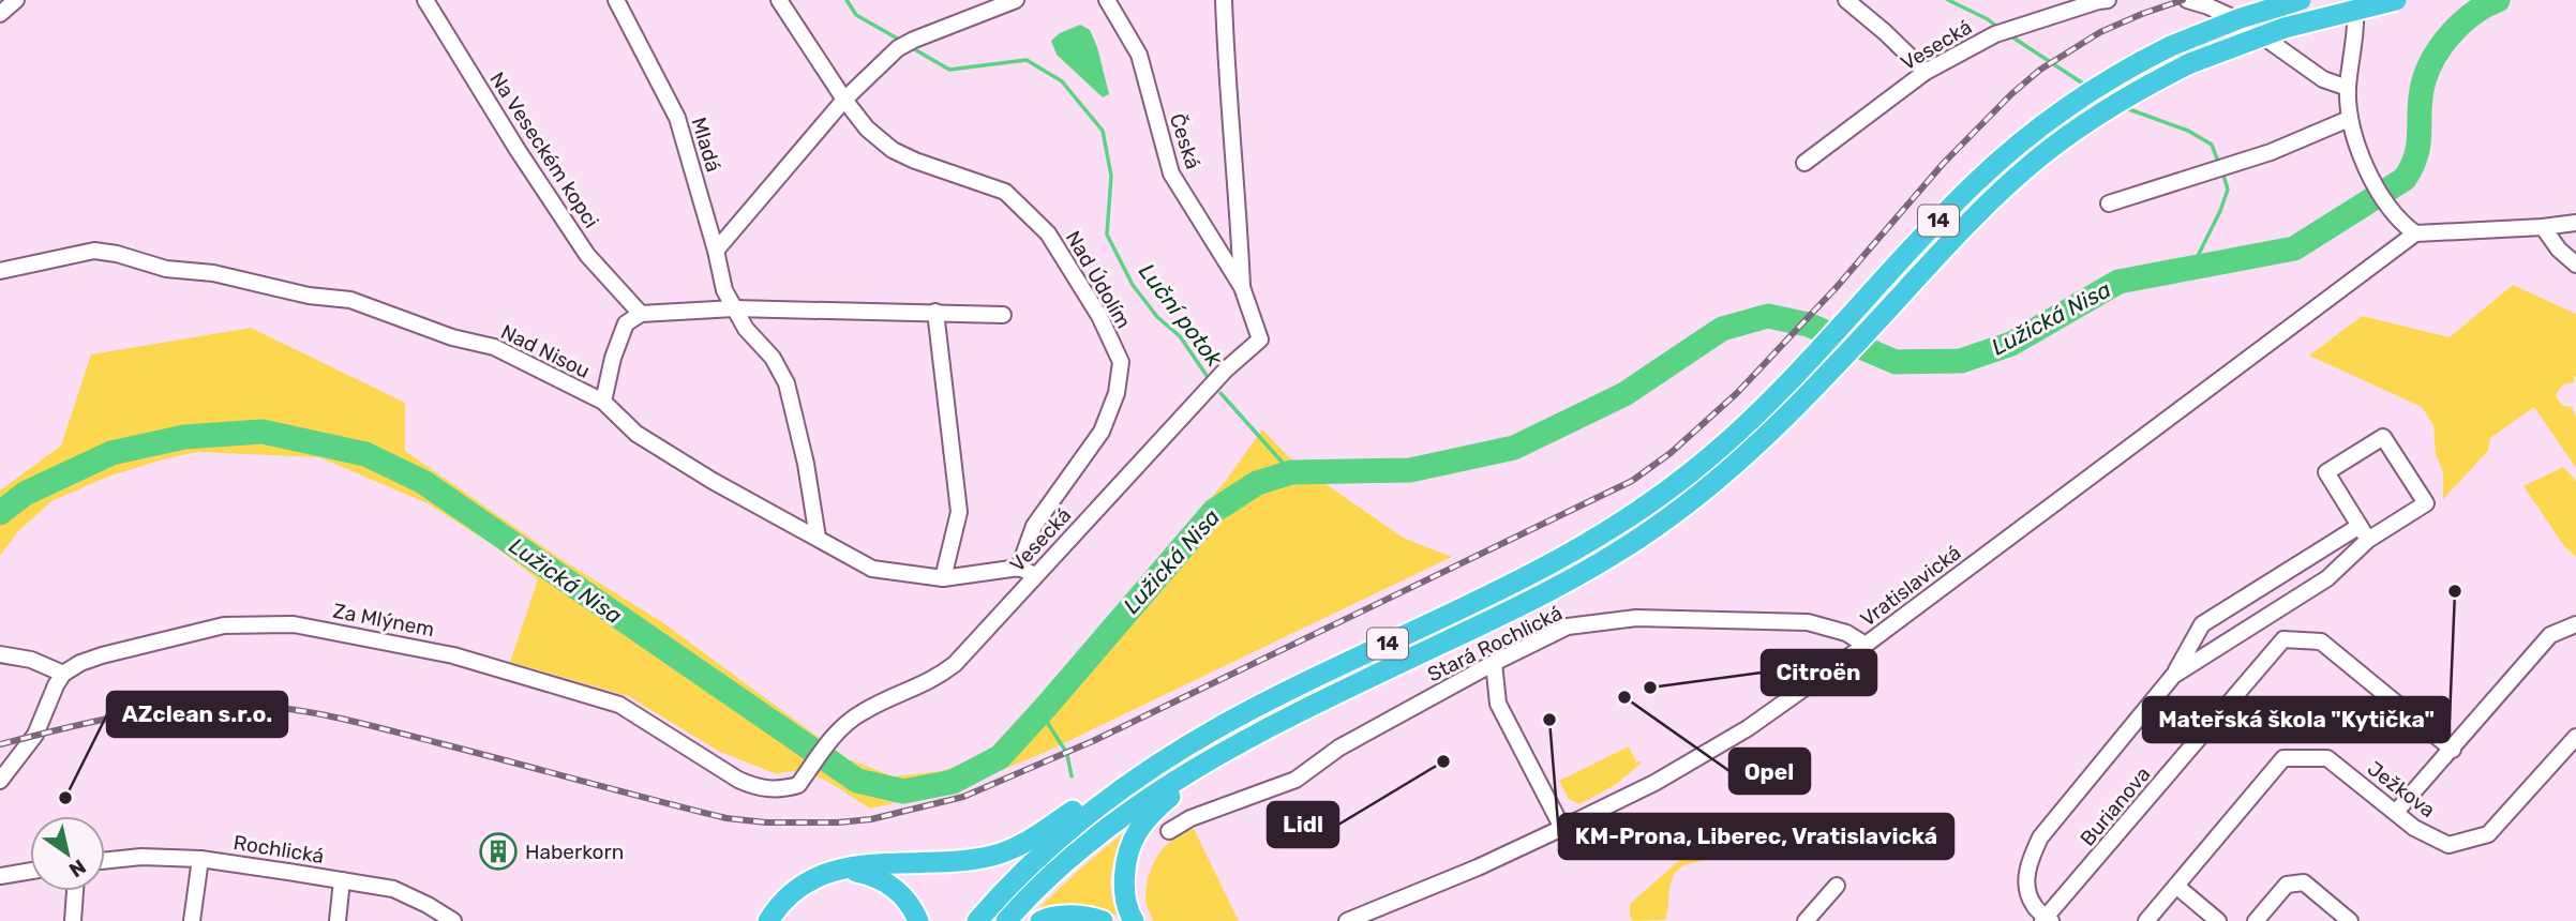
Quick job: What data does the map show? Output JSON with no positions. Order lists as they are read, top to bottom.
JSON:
{
  "streets": {
    "highway": ["14"],
    "street": [
      "Vesecká",
      "Česká",
      "Mladá",
      "Na Veseckém kopci",
      "Nad Údolím",
      "Nad Nisou",
      "Vratislavická",
      "Za Mlýnem",
      "Stará Rochlická",
      "Ježkova",
      "Burianova",
      "Rochlická"
    ]
  },
  "crossings": [
    ["Vesecká", "Česká"],
    ["Vesecká", "Za Mlýnem"],
    ["Mladá", "Nad Nisou"],
    ["Nad Údolím", "Nad Nisou"],
    ["Vratislavická", "Stará Rochlická"]
  ],
  "water": ["Luční potok", "Lužická Nisa"],
  "places": {
    "other": [
      "Mateřská škola \"Kytička\"",
      "Citroën",
      "Opel",
      "KM-Prona, Liberec, Vratislavická",
      "Lidl",
      "AZclean s.r.o."
    ],
    "building": ["Haberkorn"]
  },
  "north": "bottom right"
}
